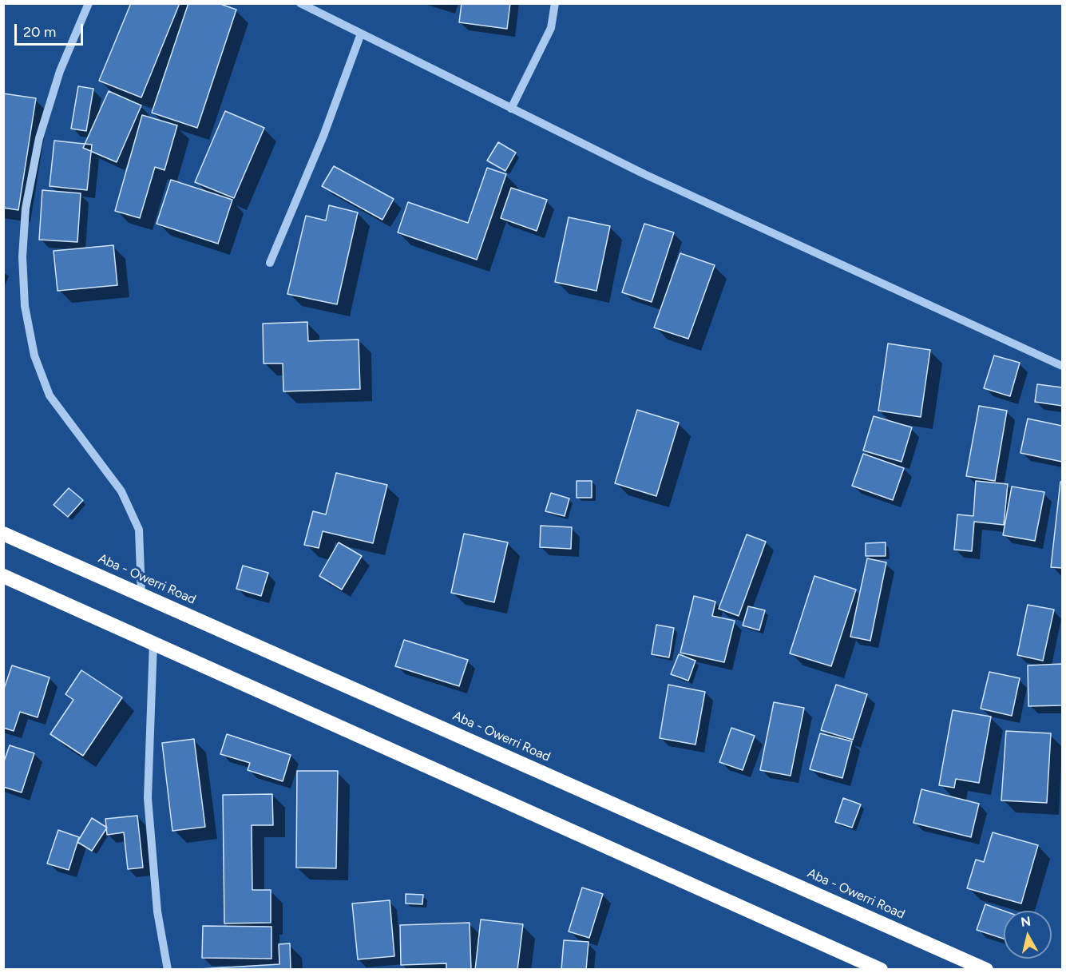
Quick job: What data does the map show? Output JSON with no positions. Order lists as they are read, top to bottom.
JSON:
{
  "streets": {
    "highway": ["Aba - Owerri Road"]
  },
  "scale_bar": "20 m",
  "north": "top"
}
